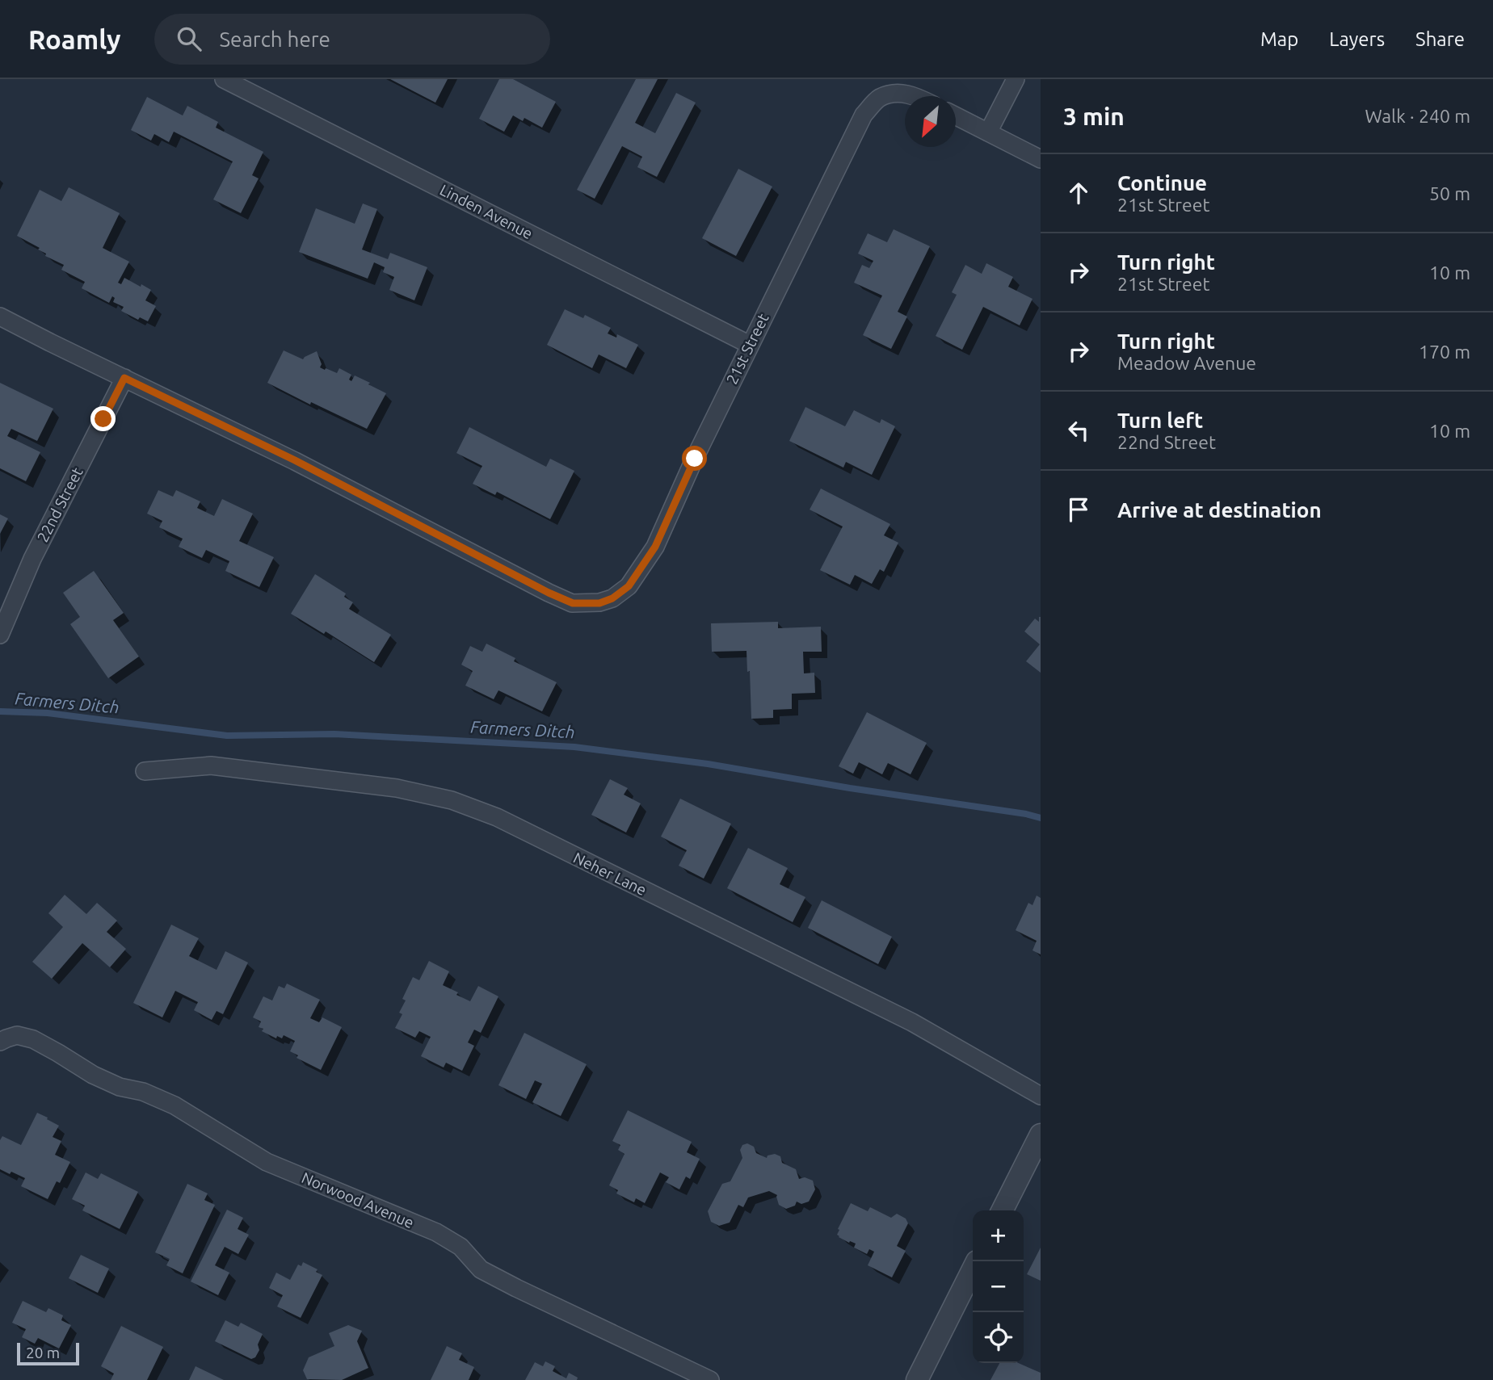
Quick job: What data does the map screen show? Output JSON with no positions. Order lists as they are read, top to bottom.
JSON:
{
  "streets": {
    "street": [
      "Linden Avenue",
      "21st Street",
      "22nd Street",
      "Neher Lane",
      "Norwood Avenue"
    ]
  },
  "crossings": [
    ["Linden Avenue", "21st Street"],
    ["21st Street", "22nd Street"]
  ],
  "water": ["Farmers Ditch"],
  "scale_bar": "20 m",
  "north": "bottom left",
  "page": {
    "header": "Roamly",
    "search": "Search here",
    "nav": ["Map", "Layers", "Share"],
    "heading": ["3 min", "Walk · 240 m"],
    "list": [
      ["Continue", "21st Street", "50 m"],
      ["Turn right", "21st Street", "10 m"],
      ["Turn right", "Meadow Avenue", "170 m"],
      ["Turn left", "22nd Street", "10 m"],
      "Arrive at destination"
    ],
    "map_buttons": ["+", "−"],
    "scale": "20 m"
  }
}
